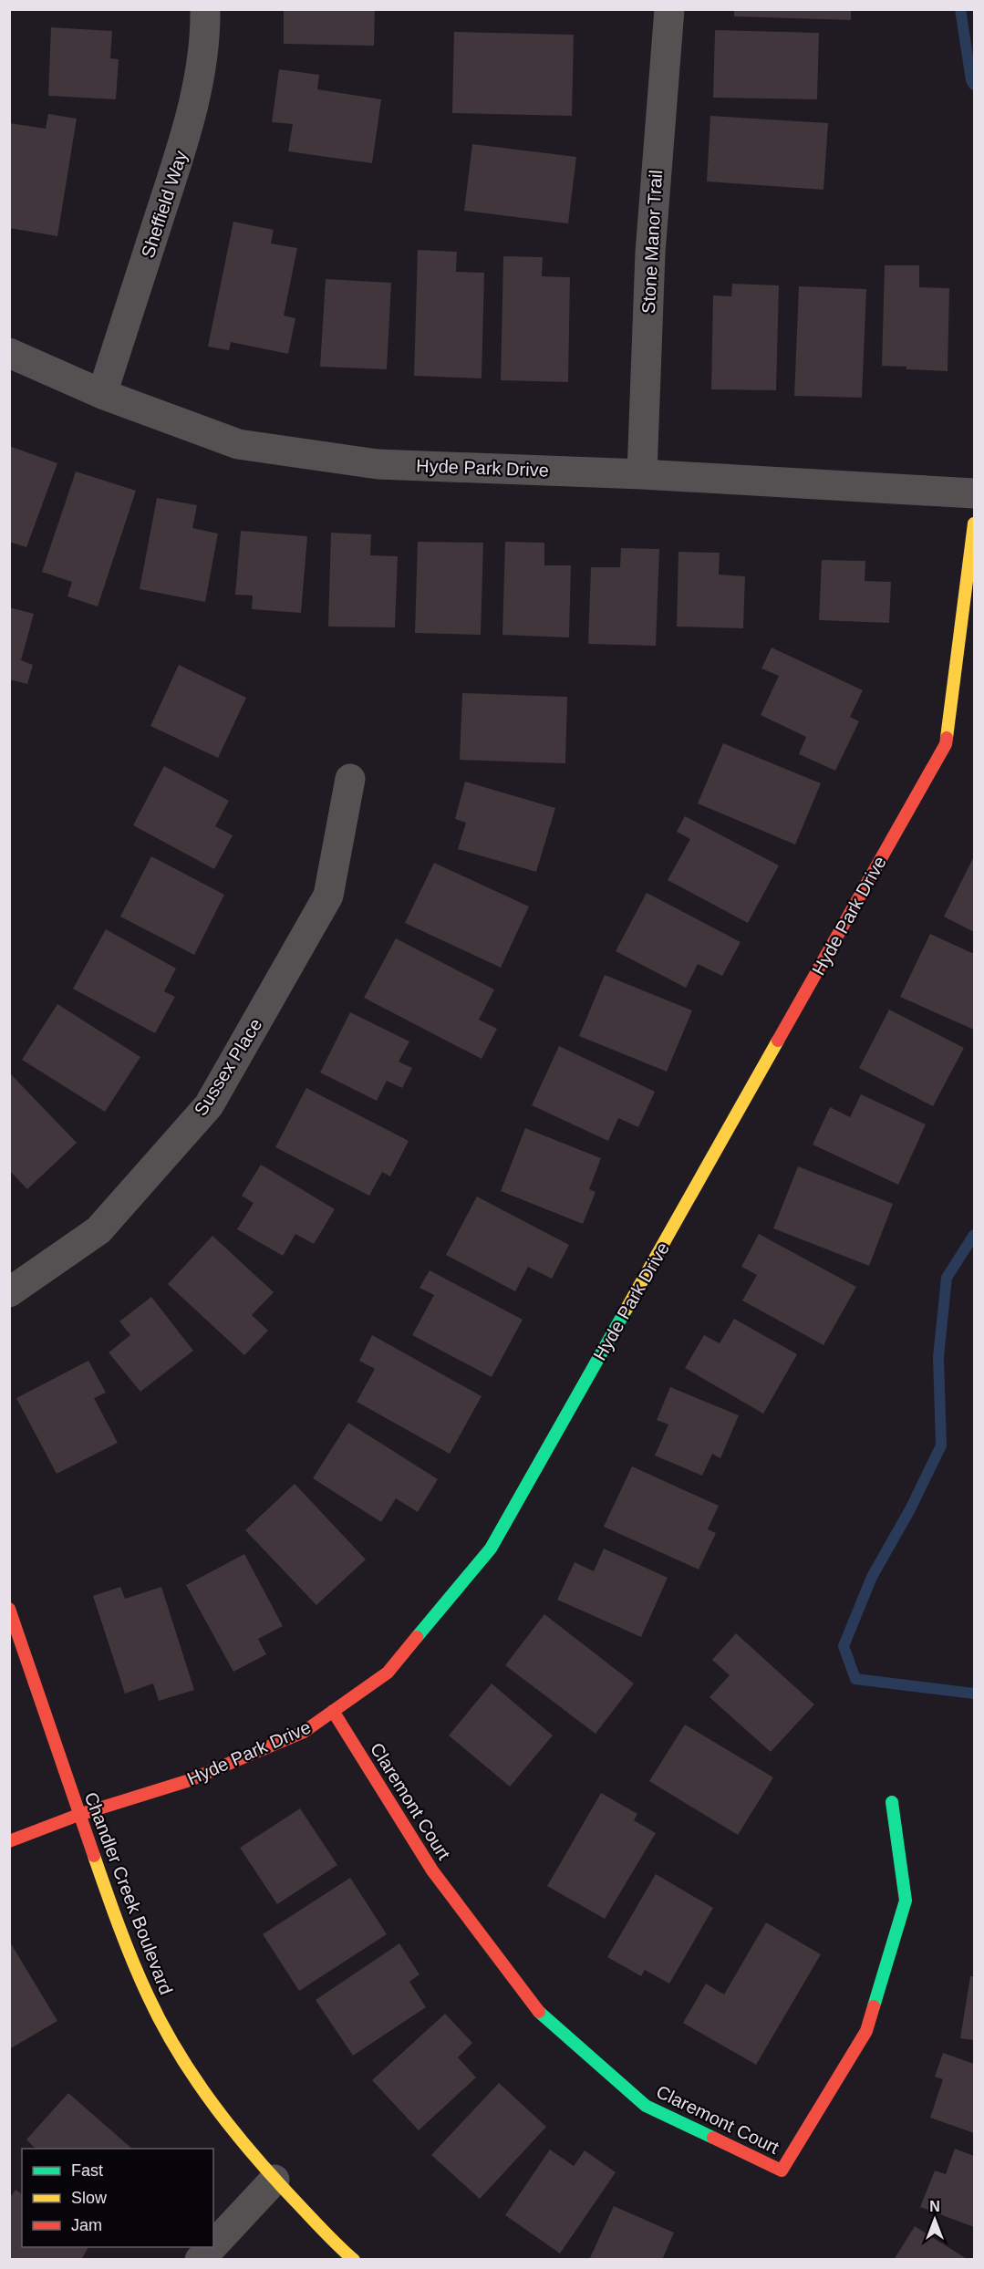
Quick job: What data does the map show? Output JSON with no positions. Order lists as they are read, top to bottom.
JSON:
{
  "streets": {
    "street": [
      "Sheffield Way",
      "Stone Manor Trail",
      "Hyde Park Drive",
      "Sussex Place",
      "Claremont Court",
      "Chandler Creek Boulevard"
    ]
  },
  "crossings": [
    ["Sheffield Way", "Hyde Park Drive"],
    ["Stone Manor Trail", "Hyde Park Drive"],
    ["Hyde Park Drive", "Claremont Court"],
    ["Hyde Park Drive", "Chandler Creek Boulevard"]
  ],
  "legend": ["Fast", "Slow", "Jam"],
  "north": "top"
}
